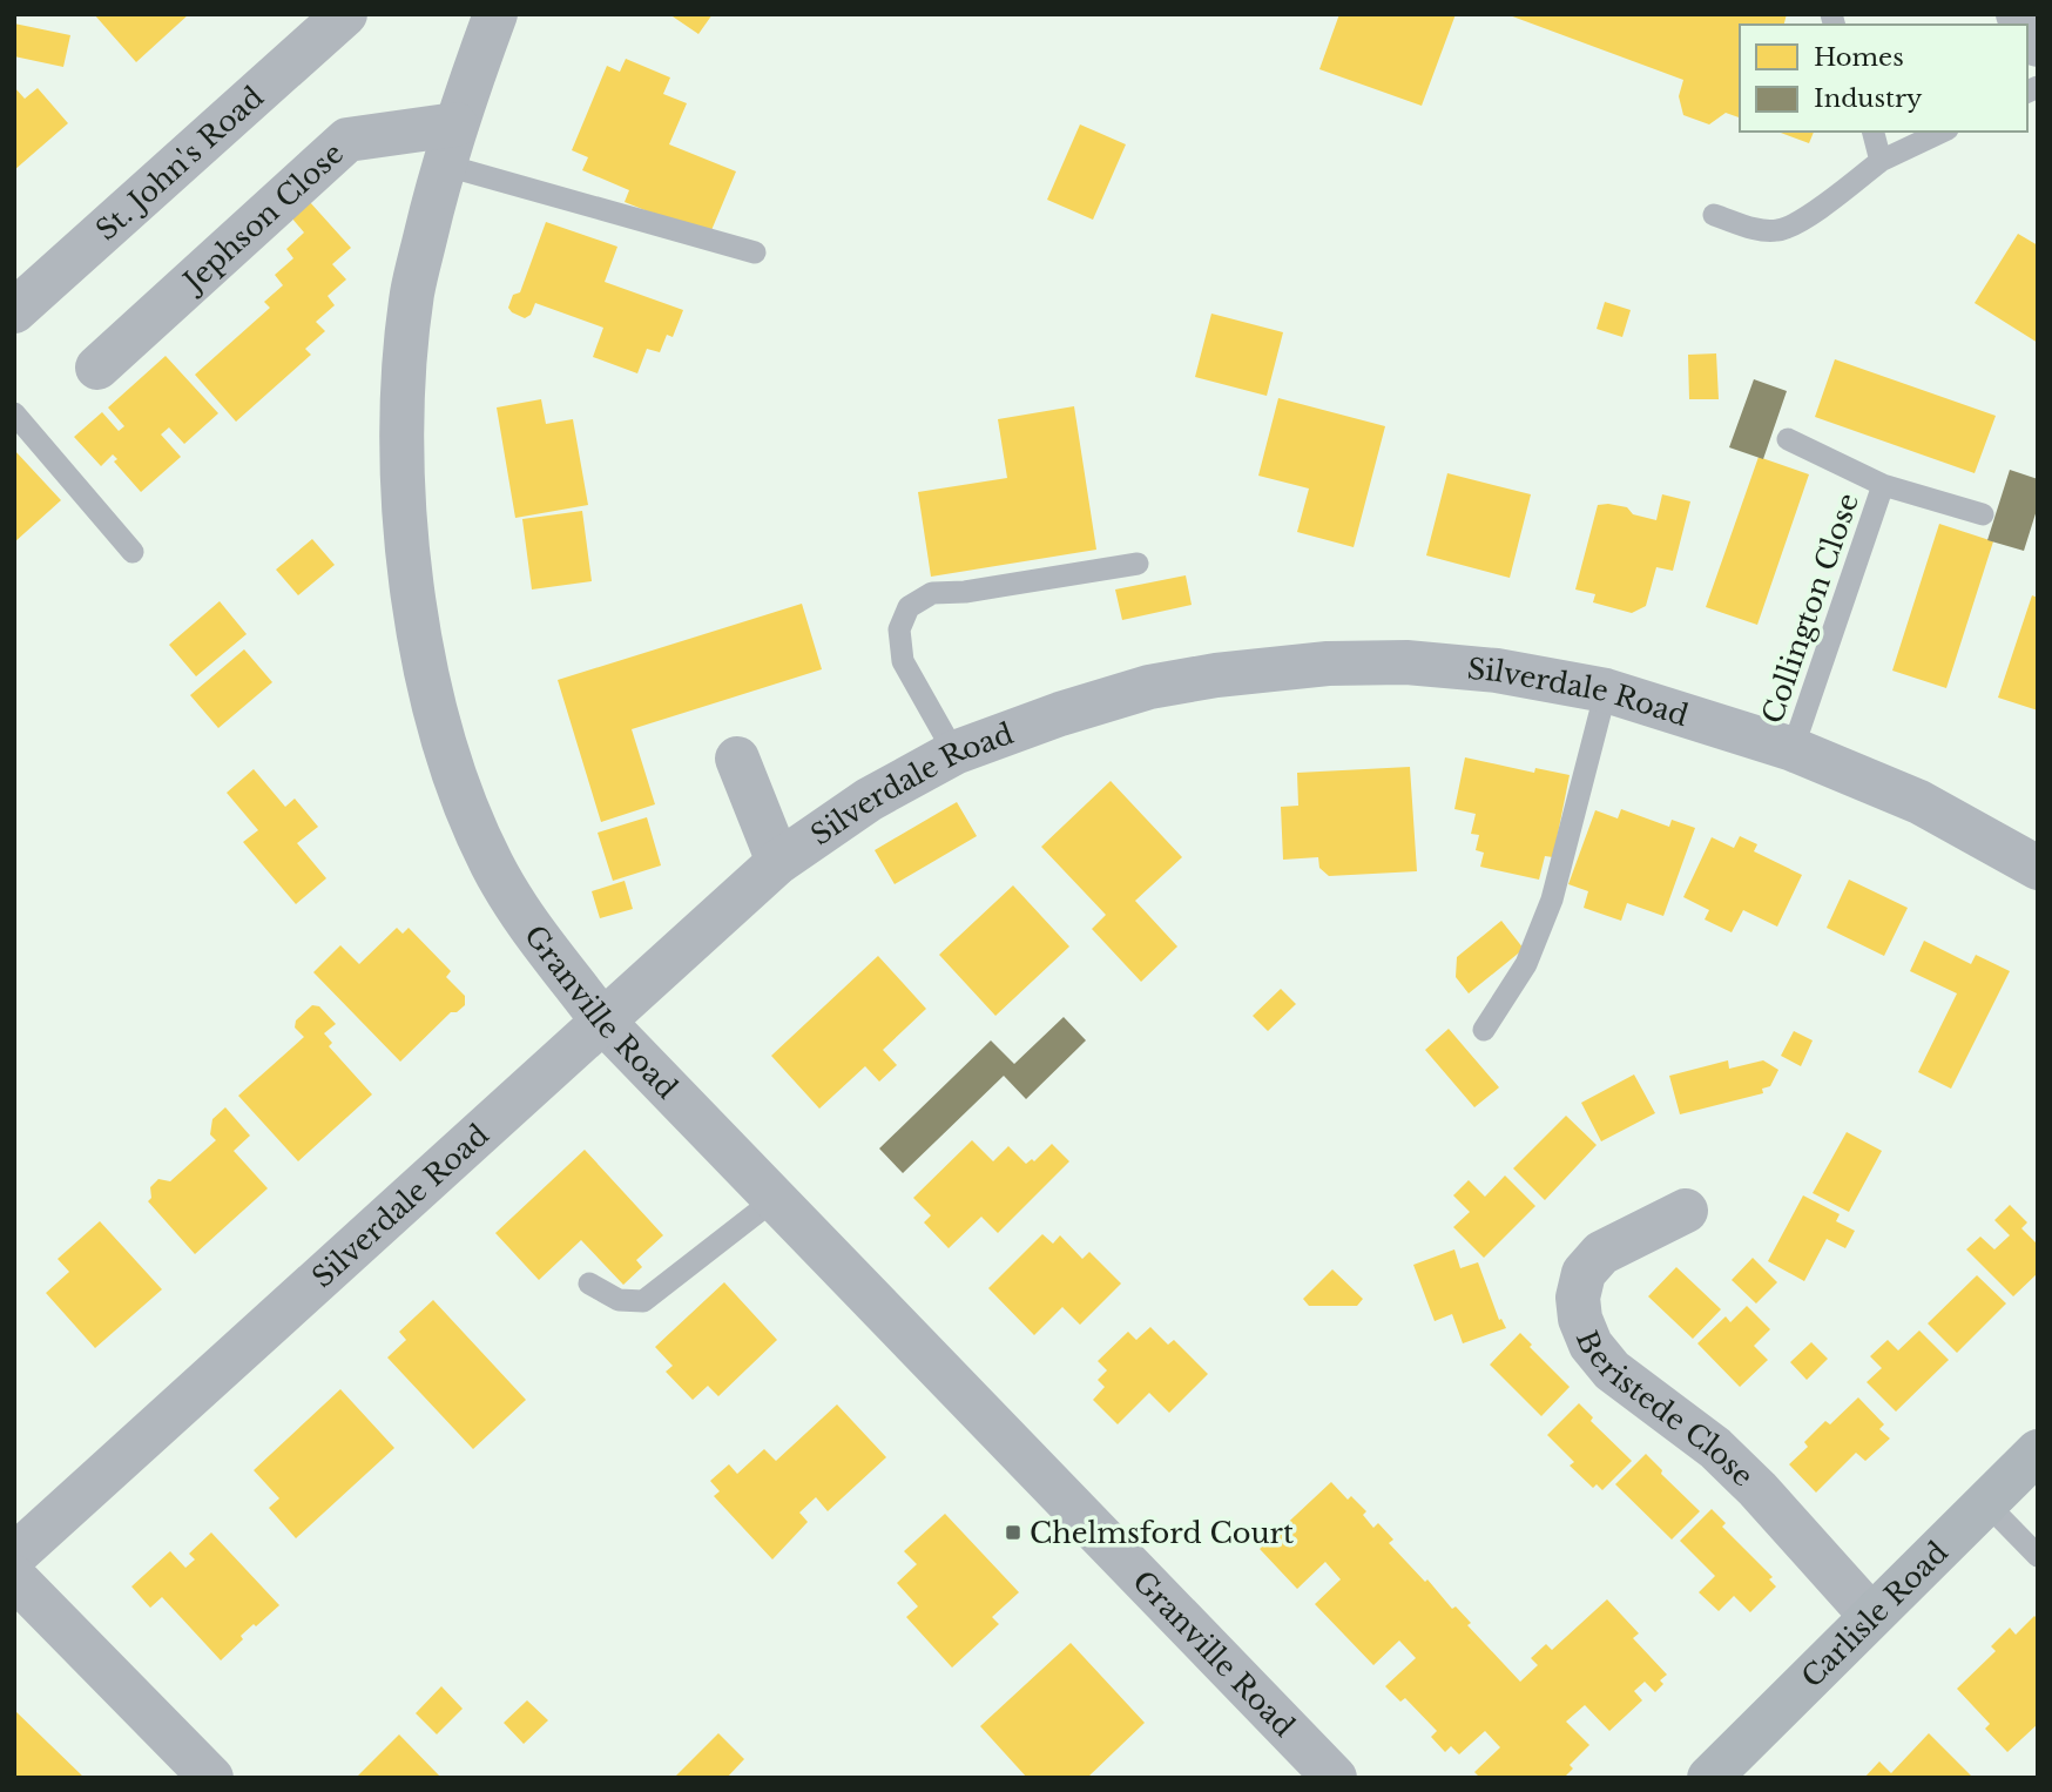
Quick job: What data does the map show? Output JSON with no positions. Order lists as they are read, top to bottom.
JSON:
{
  "streets": {
    "street": [
      "St. John's Road",
      "Jephson Close",
      "Silverdale Road",
      "Granville Road",
      "Beristede Close",
      "Carlisle Road"
    ],
    "lane": ["Collington Close"]
  },
  "crossings": [
    ["Jephson Close", "Granville Road"],
    ["Collington Close", "Silverdale Road"],
    ["Silverdale Road", "Granville Road"],
    ["Beristede Close", "Carlisle Road"]
  ],
  "places": {
    "transit": ["Chelmsford Court"]
  },
  "legend": ["Homes", "Industry"]
}
